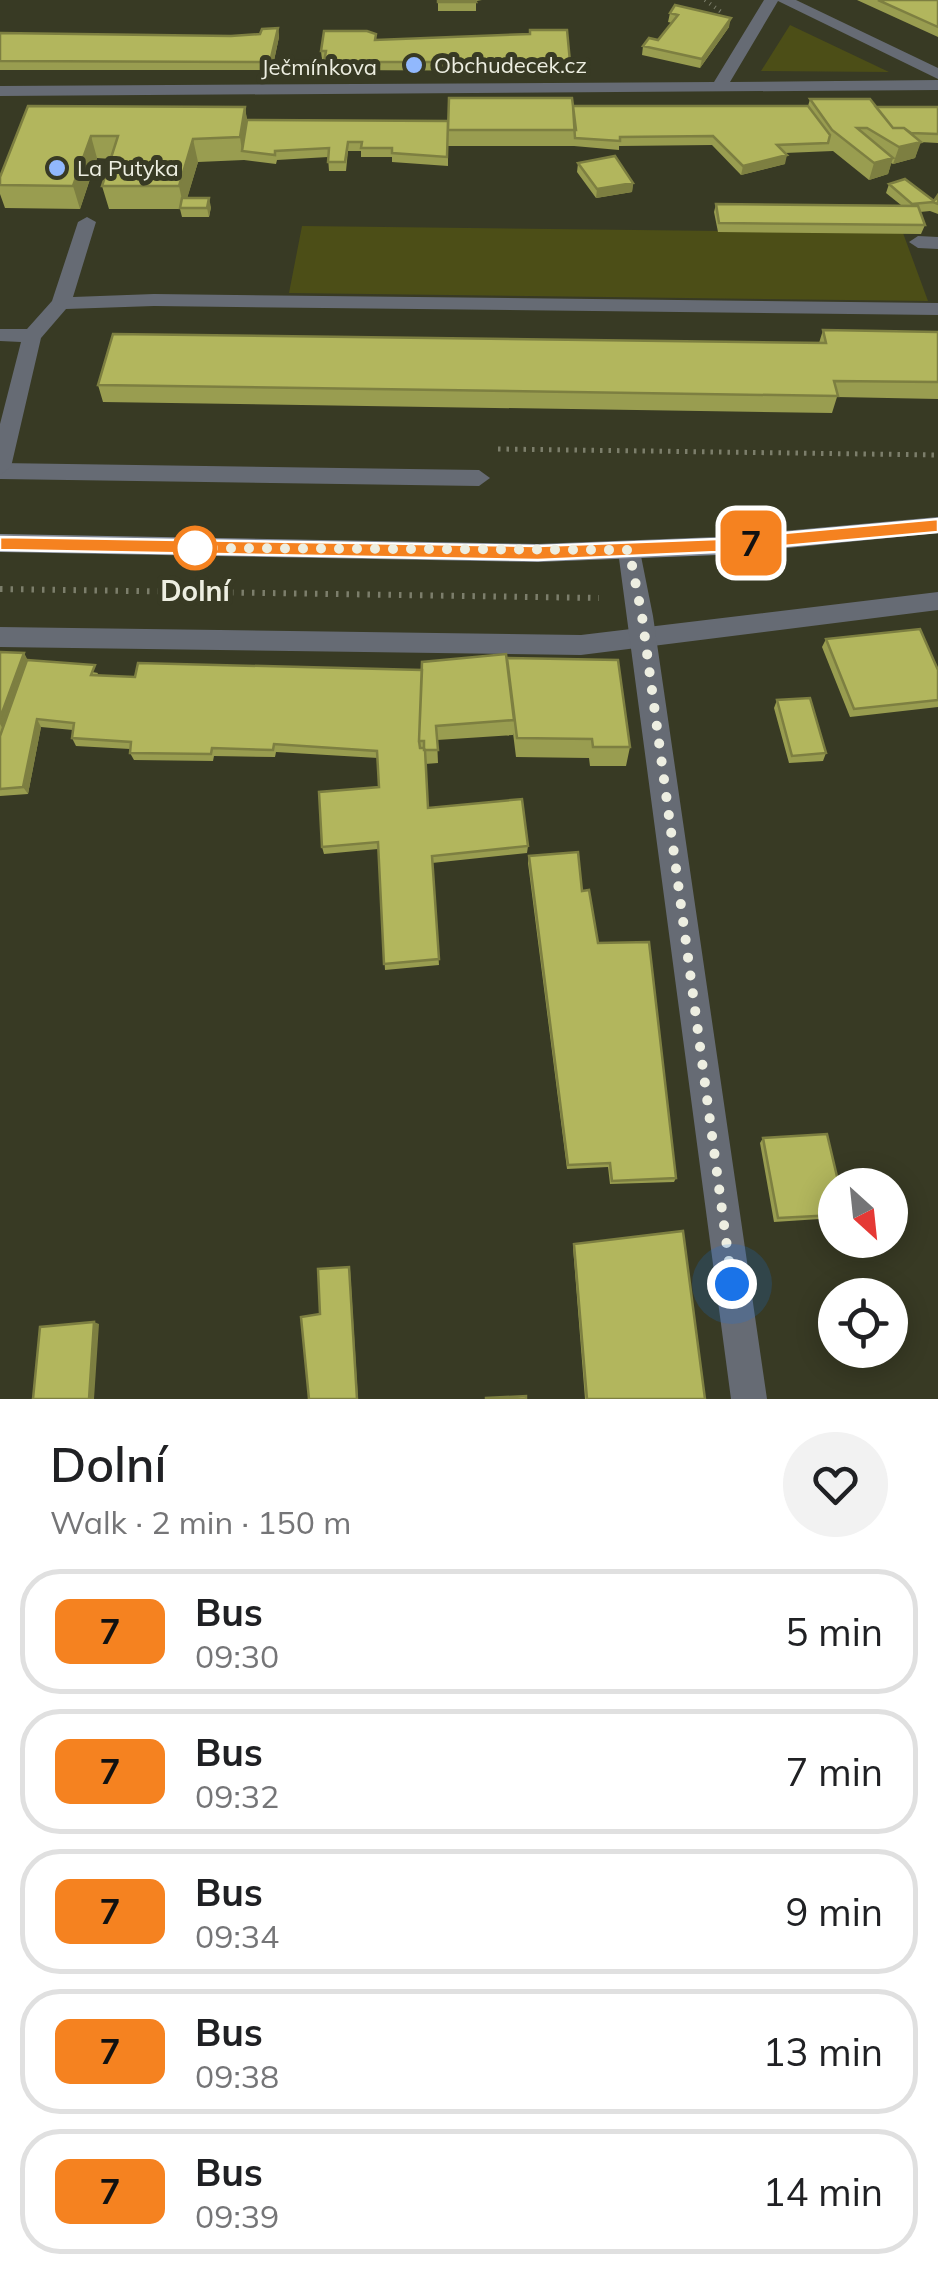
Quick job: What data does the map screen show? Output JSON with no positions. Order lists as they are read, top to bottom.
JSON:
{
  "streets": {
    "street": ["Ječmínkova"]
  },
  "places": ["Obchudecek.cz", "La Putyka", "Dolní"],
  "lines": ["bus line 7"],
  "north": "bottom right",
  "page": {
    "on_map": "7",
    "heading": ["Dolní", "Walk · 2 min · 150 m"],
    "list": [
      {
        "mark": "7",
        "name": "Bus",
        "note": "09:30",
        "value": "5 min"
      },
      {
        "mark": "7",
        "name": "Bus",
        "note": "09:32",
        "value": "7 min"
      },
      {
        "mark": "7",
        "name": "Bus",
        "note": "09:34",
        "value": "9 min"
      },
      {
        "mark": "7",
        "name": "Bus",
        "note": "09:38",
        "value": "13 min"
      },
      {
        "mark": "7",
        "name": "Bus",
        "note": "09:39",
        "value": "14 min"
      }
    ]
  }
}
